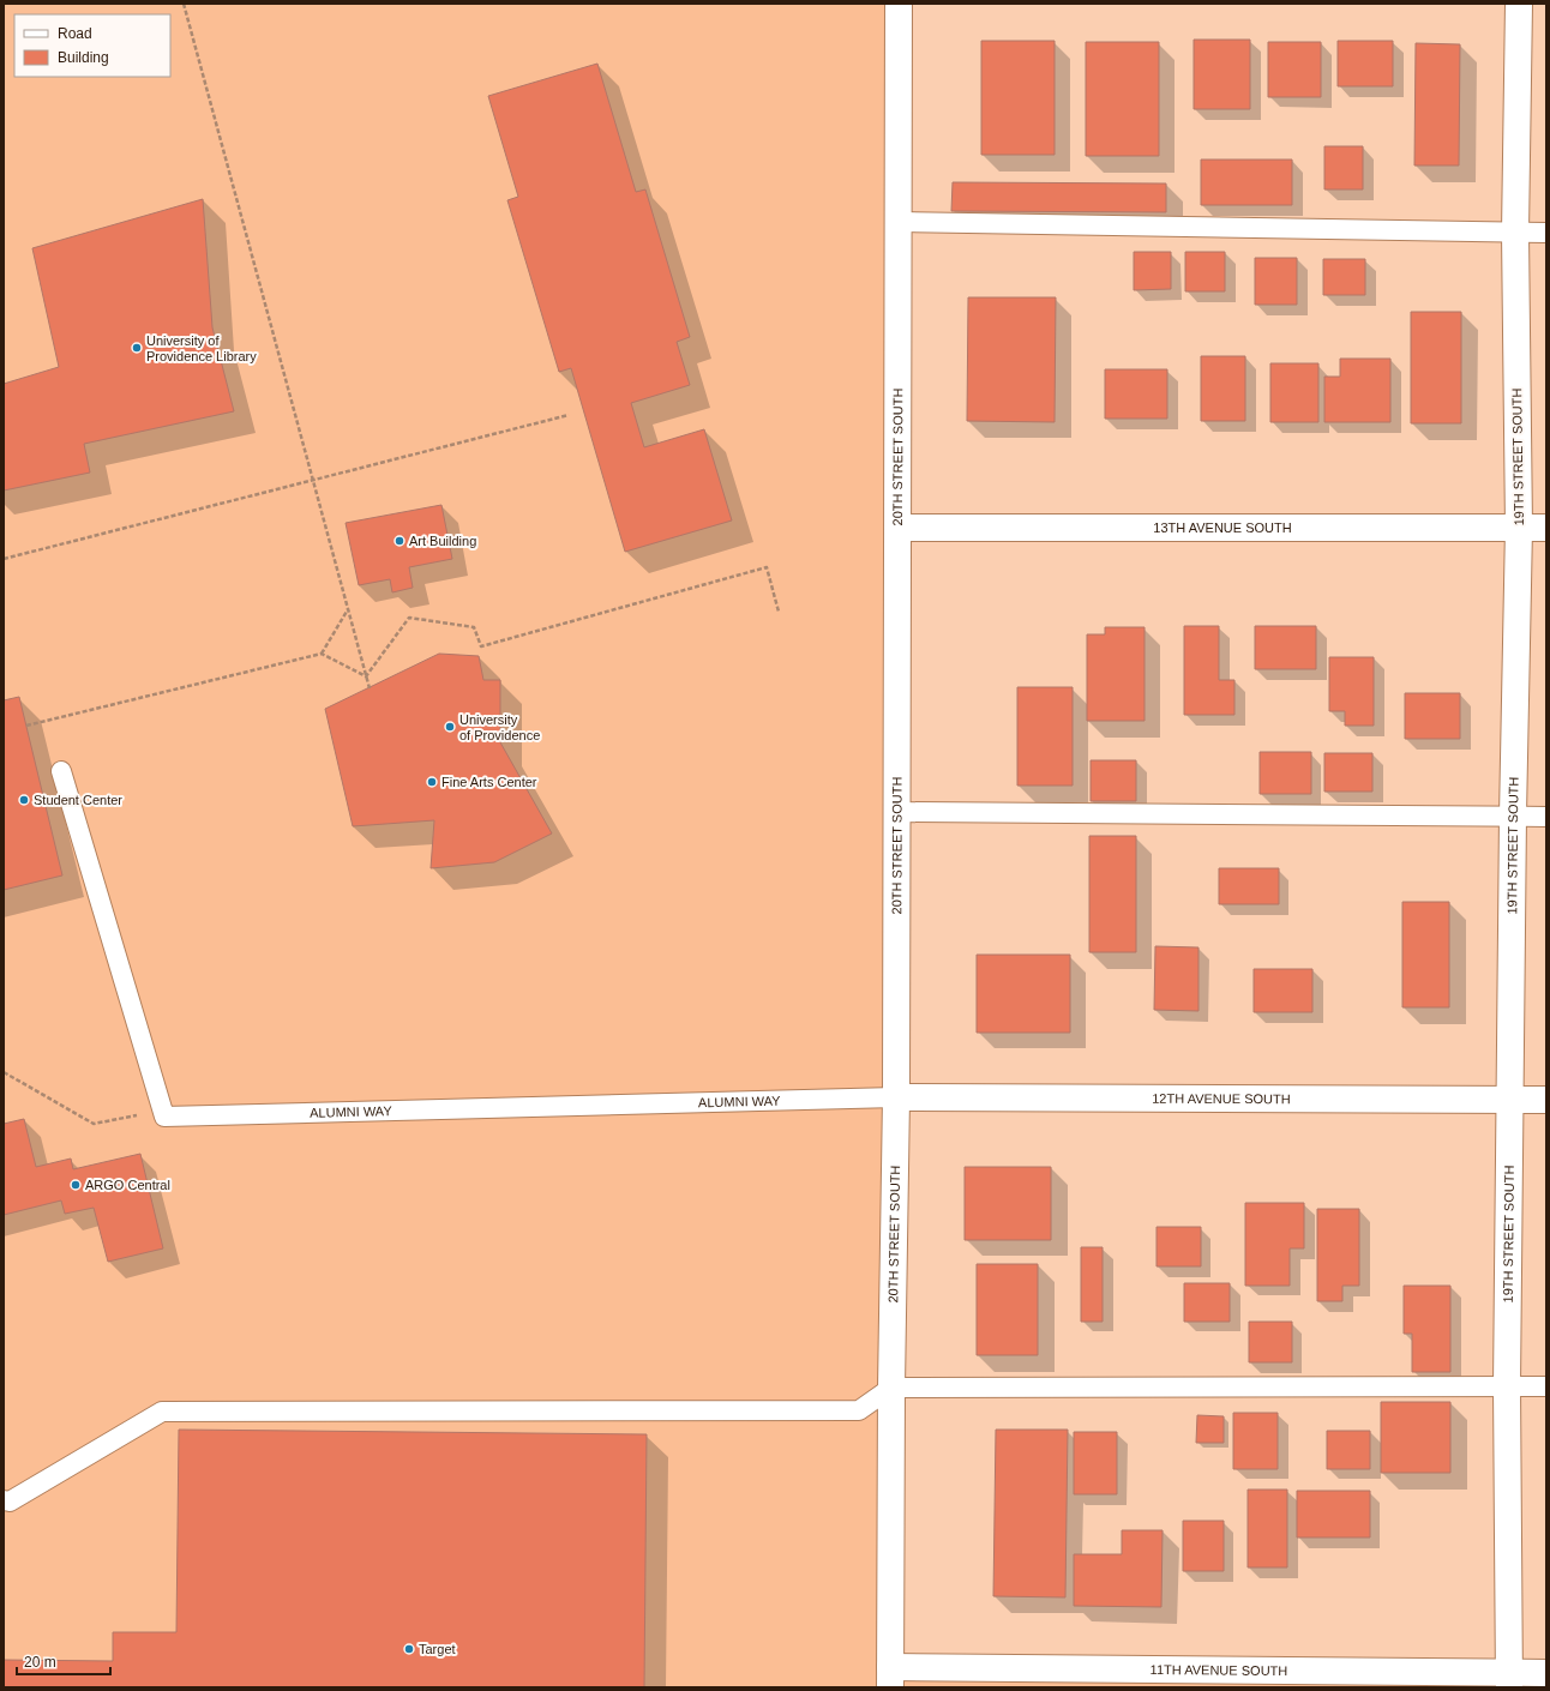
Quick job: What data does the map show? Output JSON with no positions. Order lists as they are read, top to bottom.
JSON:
{
  "streets": {
    "street": [
      "20TH STREET SOUTH",
      "19TH STREET SOUTH",
      "13TH AVENUE SOUTH",
      "12TH AVENUE SOUTH",
      "11TH AVENUE SOUTH"
    ],
    "lane": ["ALUMNI WAY"]
  },
  "crossings": [
    ["20TH STREET SOUTH", "13TH AVENUE SOUTH"],
    ["20TH STREET SOUTH", "12TH AVENUE SOUTH"],
    ["20TH STREET SOUTH", "ALUMNI WAY"],
    ["20TH STREET SOUTH", "11TH AVENUE SOUTH"],
    ["19TH STREET SOUTH", "13TH AVENUE SOUTH"],
    ["19TH STREET SOUTH", "12TH AVENUE SOUTH"],
    ["19TH STREET SOUTH", "11TH AVENUE SOUTH"],
    ["12TH AVENUE SOUTH", "ALUMNI WAY"]
  ],
  "places": [
    "University of Providence Library",
    "Art Building",
    "University of Providence",
    "Fine Arts Center",
    "Student Center",
    "ARGO Central",
    "Target"
  ],
  "legend": ["Road", "Building"],
  "scale_bar": "20 m"
}
